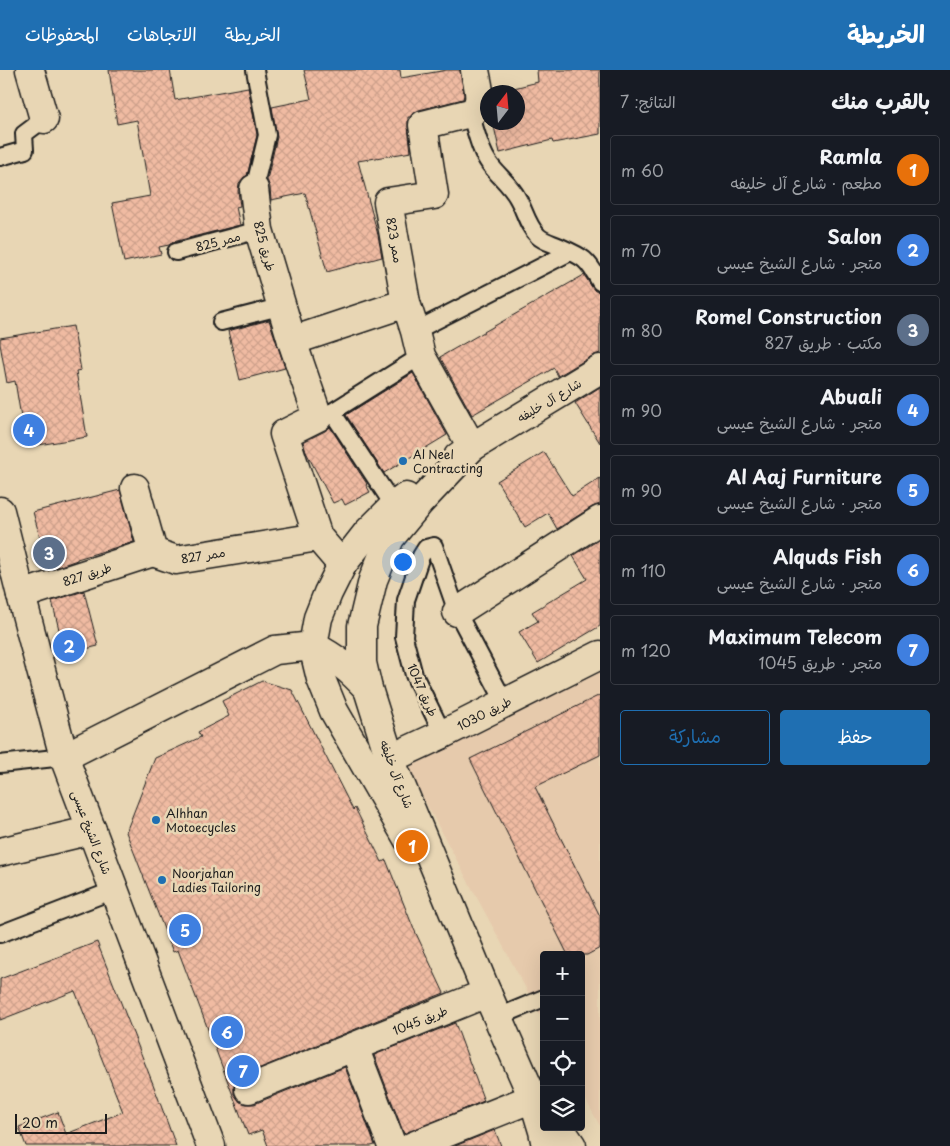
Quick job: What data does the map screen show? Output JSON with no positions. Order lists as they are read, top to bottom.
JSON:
{
  "streets": {
    "street": [
      "ممر 823",
      "طريق 825",
      "شارع آل خليفه",
      "ممر 827",
      "طريق 827",
      "طريق 1030",
      "شارع الشيخ عيسى",
      "طريق 1045"
    ],
    "lane": ["ممر 825", "طريق 1047"]
  },
  "crossings": [
    ["ممر 823", "شارع آل خليفه"],
    ["ممر 825", "طريق 825"],
    ["طريق 825", "شارع آل خليفه"],
    ["شارع آل خليفه", "طريق 1030"],
    ["شارع آل خليفه", "طريق 1045"],
    ["ممر 827", "طريق 827"],
    ["طريق 827", "شارع الشيخ عيسى"],
    ["طريق 1047", "طريق 1030"]
  ],
  "places": ["Al Neel Contracting", "Alhhan Motoecycles", "Noorjahan Ladies Tailoring"],
  "scale_bar": "20 m",
  "north": "top",
  "page": {
    "header": "الخريطة",
    "nav": ["الخريطة", "الاتجاهات", "المحفوظات"],
    "heading": ["بالقرب منك", "النتائج: 7"],
    "list": [
      {
        "mark": "1",
        "name": "Ramla",
        "note": "مطعم · شارع آل خليفه",
        "value": "60 m"
      },
      {
        "mark": "2",
        "name": "Salon",
        "note": "متجر · شارع الشيخ عيسى",
        "value": "70 m"
      },
      {
        "mark": "3",
        "name": "Romel Construction",
        "note": "مكتب · طريق 827",
        "value": "80 m"
      },
      {
        "mark": "4",
        "name": "Abuali",
        "note": "متجر · شارع الشيخ عيسى",
        "value": "90 m"
      },
      {
        "mark": "5",
        "name": "Al Aaj Furniture",
        "note": "متجر · شارع الشيخ عيسى",
        "value": "90 m"
      },
      {
        "mark": "6",
        "name": "Alquds Fish",
        "note": "متجر · شارع الشيخ عيسى",
        "value": "110 m"
      },
      {
        "mark": "7",
        "name": "Maximum Telecom",
        "note": "متجر · طريق 1045",
        "value": "120 m"
      }
    ],
    "pins": [
      "4",
      "3",
      "2",
      "1",
      "5",
      "6",
      "7"
    ],
    "buttons": ["حفظ", "مشاركة"],
    "map_buttons": ["+", "−"],
    "scale": "20 m"
  }
}
